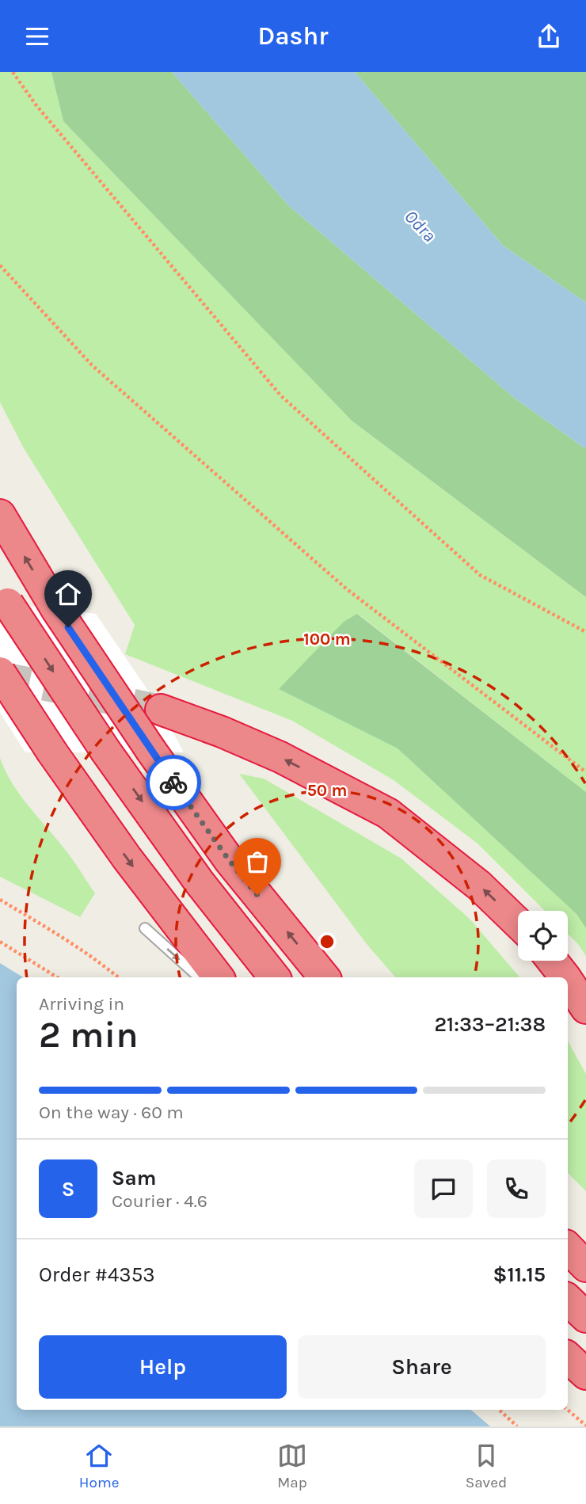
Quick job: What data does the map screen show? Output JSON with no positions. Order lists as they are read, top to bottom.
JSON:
{
  "water": ["Odra"],
  "page": {
    "header": "Dashr",
    "heading": ["2 min", "Arriving in", "21:33–21:38"],
    "panel": [
      "Sam",
      "Courier · 4.6",
      "Order #4353",
      "$11.15"
    ],
    "bar": "On the way · 60 m",
    "round": "S",
    "buttons": ["Help", "Share"],
    "tabs": ["Home", "Map", "Saved"]
  },
  "rings": ["100 m", "50 m"]
}
